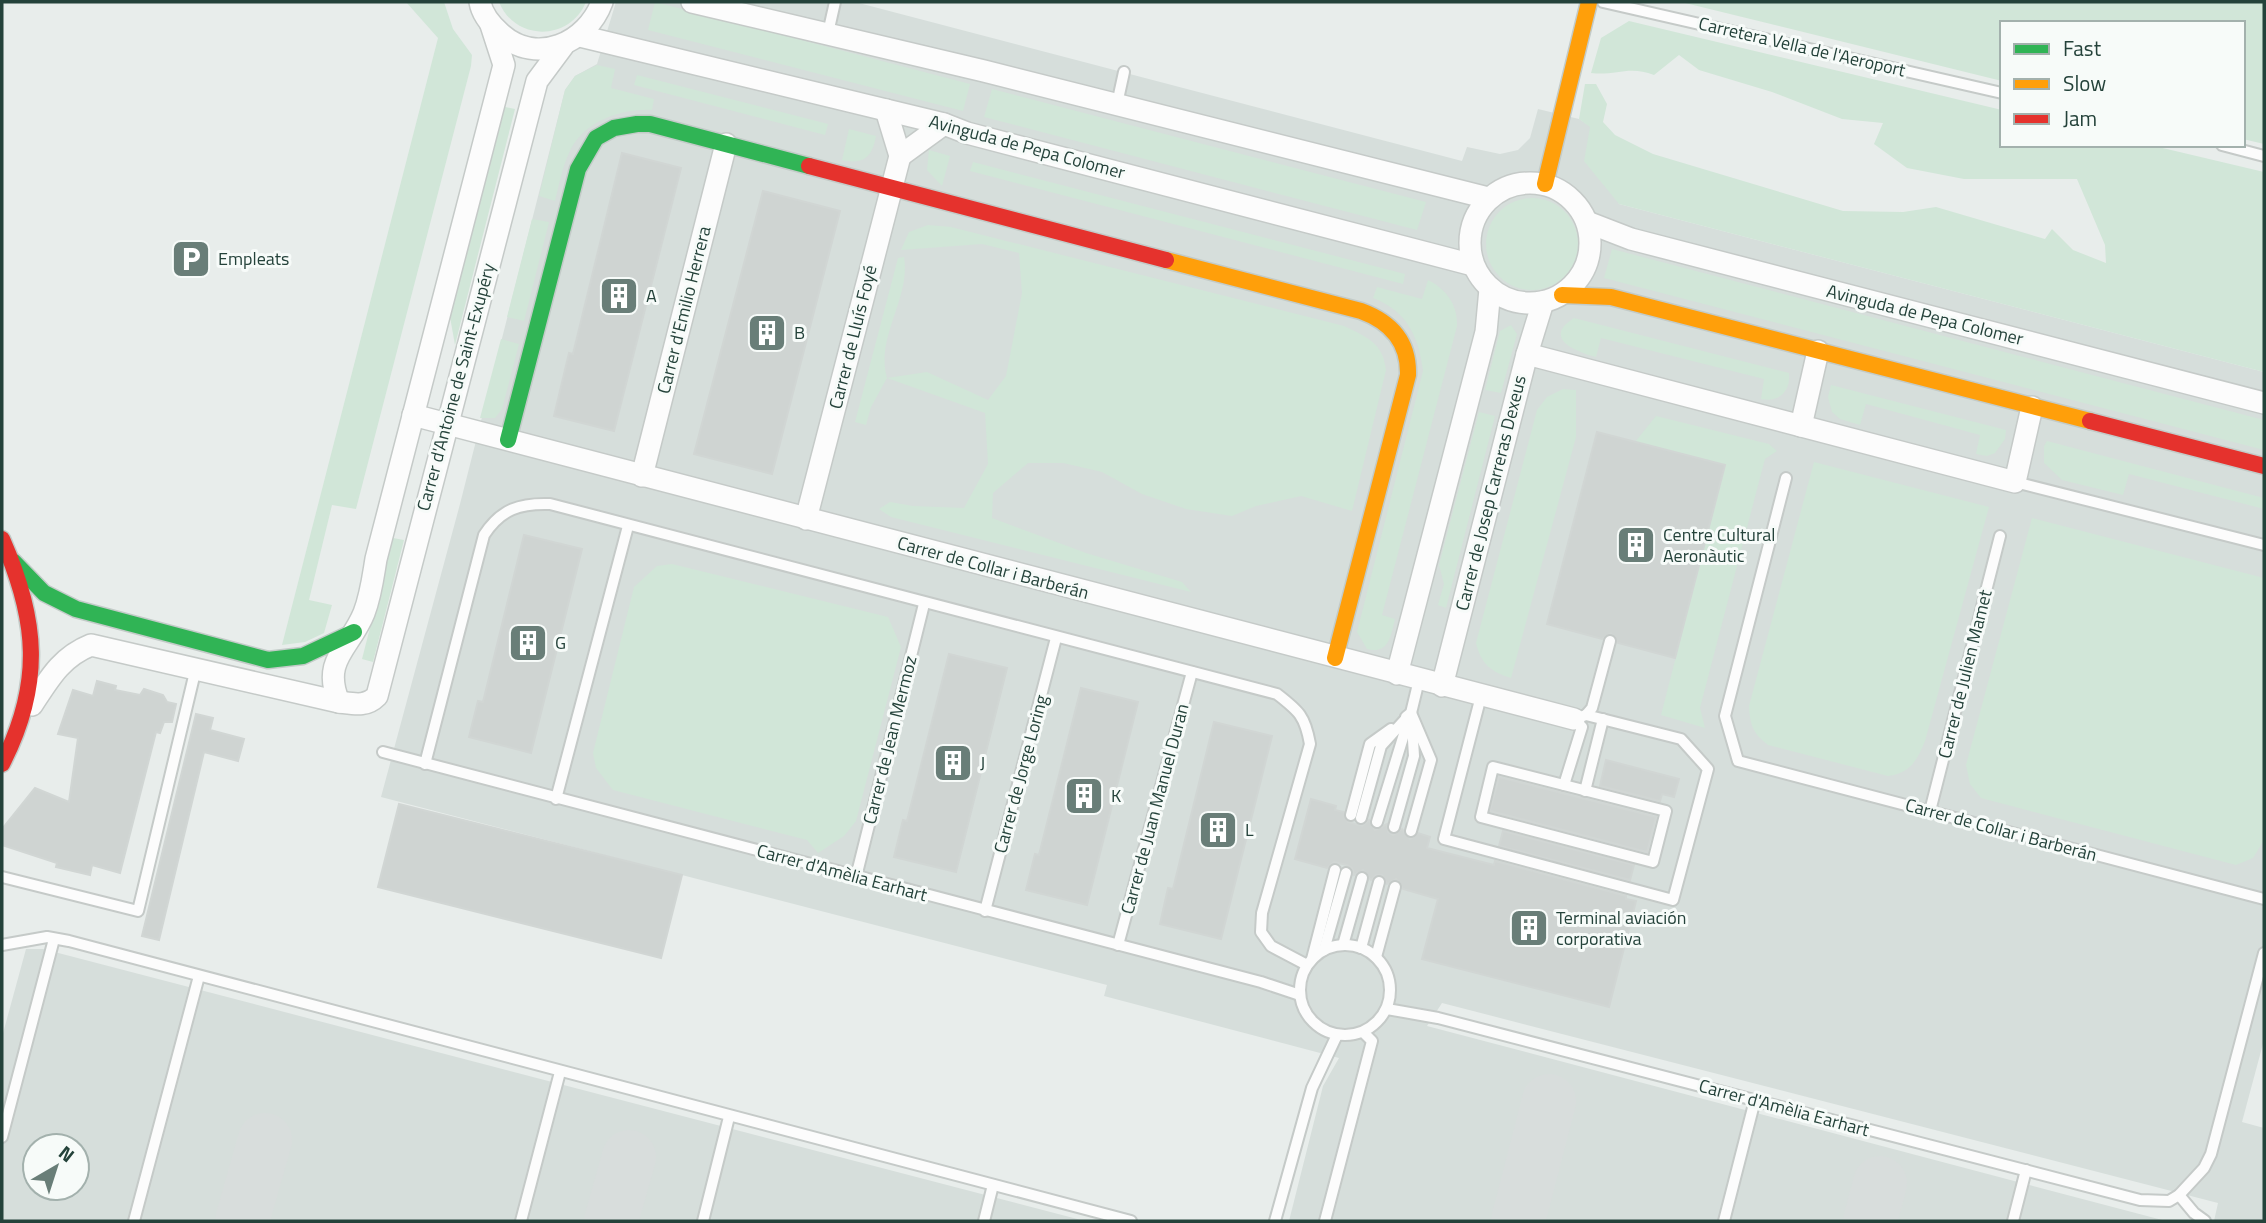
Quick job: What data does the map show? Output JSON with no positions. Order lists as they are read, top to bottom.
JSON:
{
  "streets": {
    "street": [
      "Avinguda de Pepa Colomer",
      "Carrer d'Emilio Herrera",
      "Carrer de Lluís Foyé",
      "Carrer d'Antoine de Saint-Exupéry",
      "Carrer de Josep Carreras Dexeus",
      "Carrer de Collar i Barberán"
    ],
    "lane": [
      "Carretera Vella de l'Aeroport",
      "Carrer de Julien Mamet",
      "Carrer de Jean Mermoz",
      "Carrer de Jorge Loring",
      "Carrer de Juan Manuel Duran",
      "Carrer d'Amèlia Earhart"
    ]
  },
  "crossings": [
    ["Avinguda de Pepa Colomer", "Carrer d'Antoine de Saint-Exupéry"],
    ["Avinguda de Pepa Colomer", "Carrer de Josep Carreras Dexeus"],
    ["Carrer d'Emilio Herrera", "Carrer de Collar i Barberán"],
    ["Carrer de Lluís Foyé", "Carrer de Collar i Barberán"],
    ["Carrer d'Antoine de Saint-Exupéry", "Carrer de Collar i Barberán"],
    ["Carrer de Josep Carreras Dexeus", "Carrer de Collar i Barberán"],
    ["Carrer de Collar i Barberán", "Carrer de Julien Mamet"],
    ["Carrer de Jean Mermoz", "Carrer d'Amèlia Earhart"],
    ["Carrer de Jorge Loring", "Carrer d'Amèlia Earhart"],
    ["Carrer de Juan Manuel Duran", "Carrer d'Amèlia Earhart"]
  ],
  "places": {
    "parking": ["Empleats"],
    "building": [
      "A",
      "B",
      "Centre Cultural Aeronàutic",
      "G",
      "J",
      "K",
      "L",
      "Terminal aviación corporativa"
    ]
  },
  "legend": ["Fast", "Slow", "Jam"],
  "north": "top right"
}
